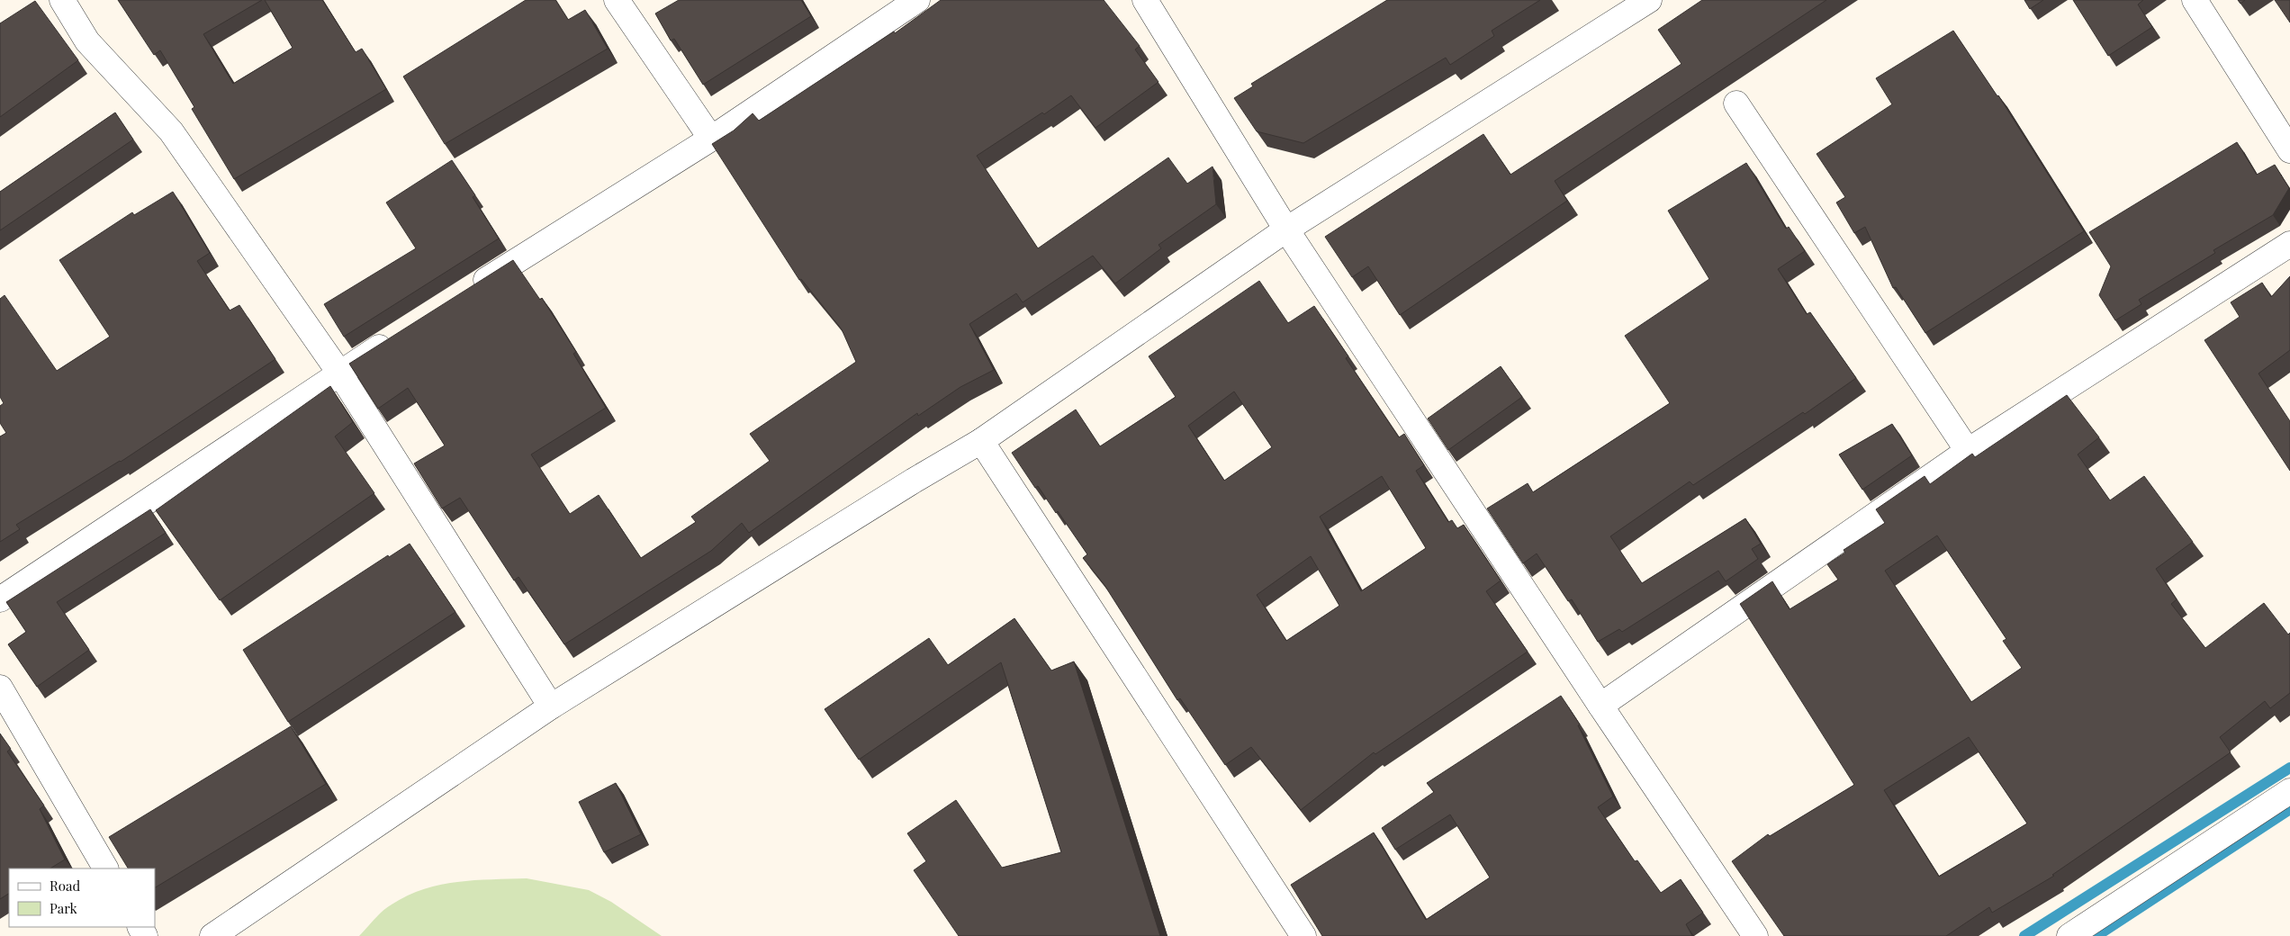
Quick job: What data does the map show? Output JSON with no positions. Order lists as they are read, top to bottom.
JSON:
{
  "legend": ["Road", "Park"]
}
